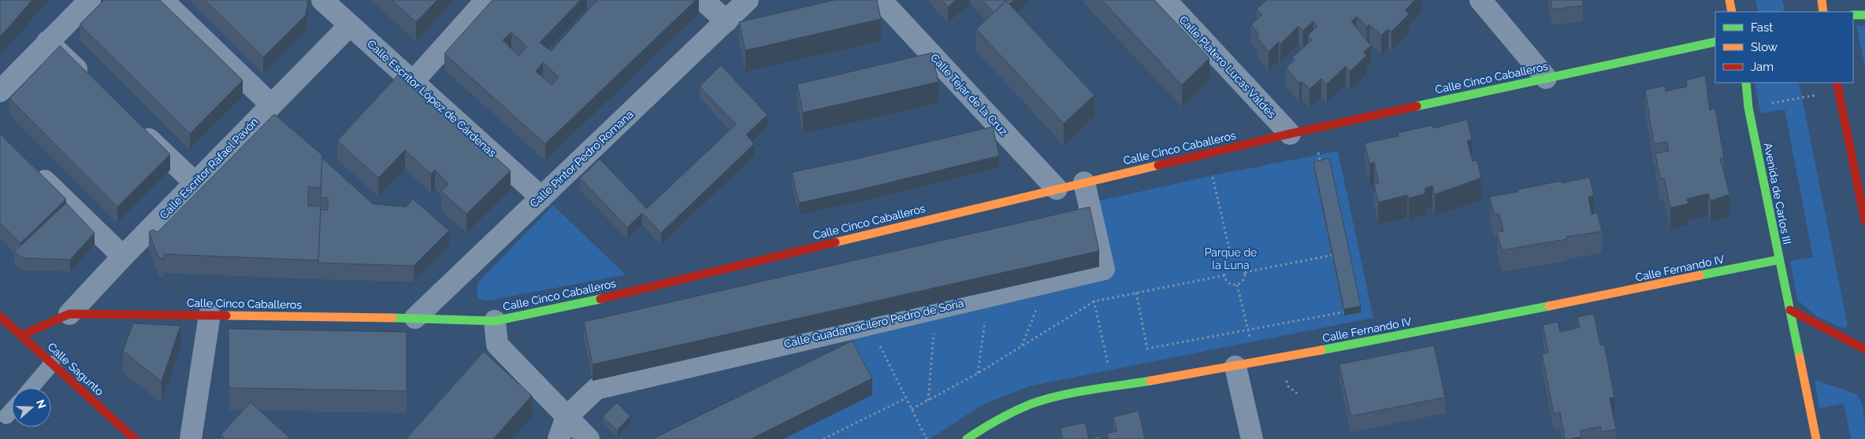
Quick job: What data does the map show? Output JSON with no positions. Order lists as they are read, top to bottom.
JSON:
{
  "streets": {
    "street": [
      "Calle Platero Lucas Valdés",
      "Calle Cinco Caballeros",
      "Calle Tejar de la Cruz",
      "Calle Escritor López de Cárdenas",
      "Calle Pintor Pedro Romana",
      "Calle Escritor Rafael Pavón",
      "Avenida de Carlos III",
      "Calle Fernando IV",
      "Calle Guadamacilero Pedro de Soria",
      "Calle Sagunto"
    ]
  },
  "crossings": [
    ["Calle Platero Lucas Valdés", "Calle Cinco Caballeros"],
    ["Calle Cinco Caballeros", "Calle Tejar de la Cruz"],
    ["Calle Cinco Caballeros", "Calle Pintor Pedro Romana"],
    ["Calle Cinco Caballeros", "Calle Escritor Rafael Pavón"],
    ["Calle Cinco Caballeros", "Calle Guadamacilero Pedro de Soria"],
    ["Calle Cinco Caballeros", "Calle Sagunto"],
    ["Calle Escritor López de Cárdenas", "Calle Pintor Pedro Romana"],
    ["Calle Escritor López de Cárdenas", "Calle Escritor Rafael Pavón"],
    ["Avenida de Carlos III", "Calle Fernando IV"]
  ],
  "parks": ["Parque de la Luna"],
  "legend": ["Fast", "Slow", "Jam"],
  "north": "right"
}
